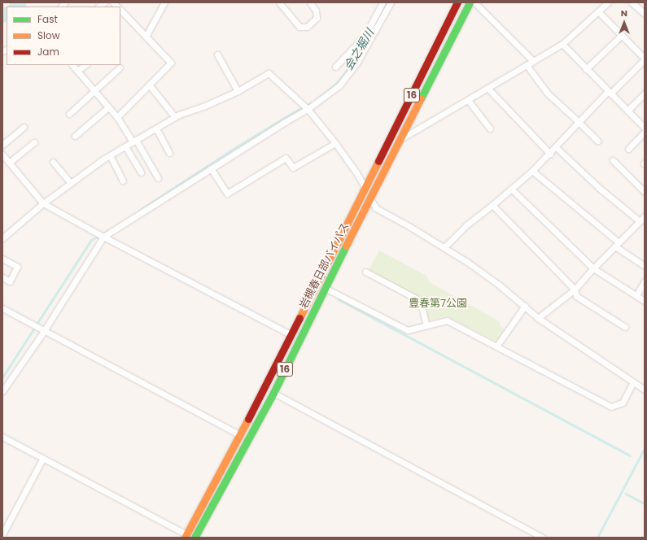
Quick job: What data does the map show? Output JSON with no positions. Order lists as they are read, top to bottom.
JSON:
{
  "streets": {
    "highway": ["16", "岩槻春日部バイパス"]
  },
  "water": ["会之堀川"],
  "parks": ["豊春第7公園"],
  "legend": ["Fast", "Slow", "Jam"],
  "north": "top"
}
